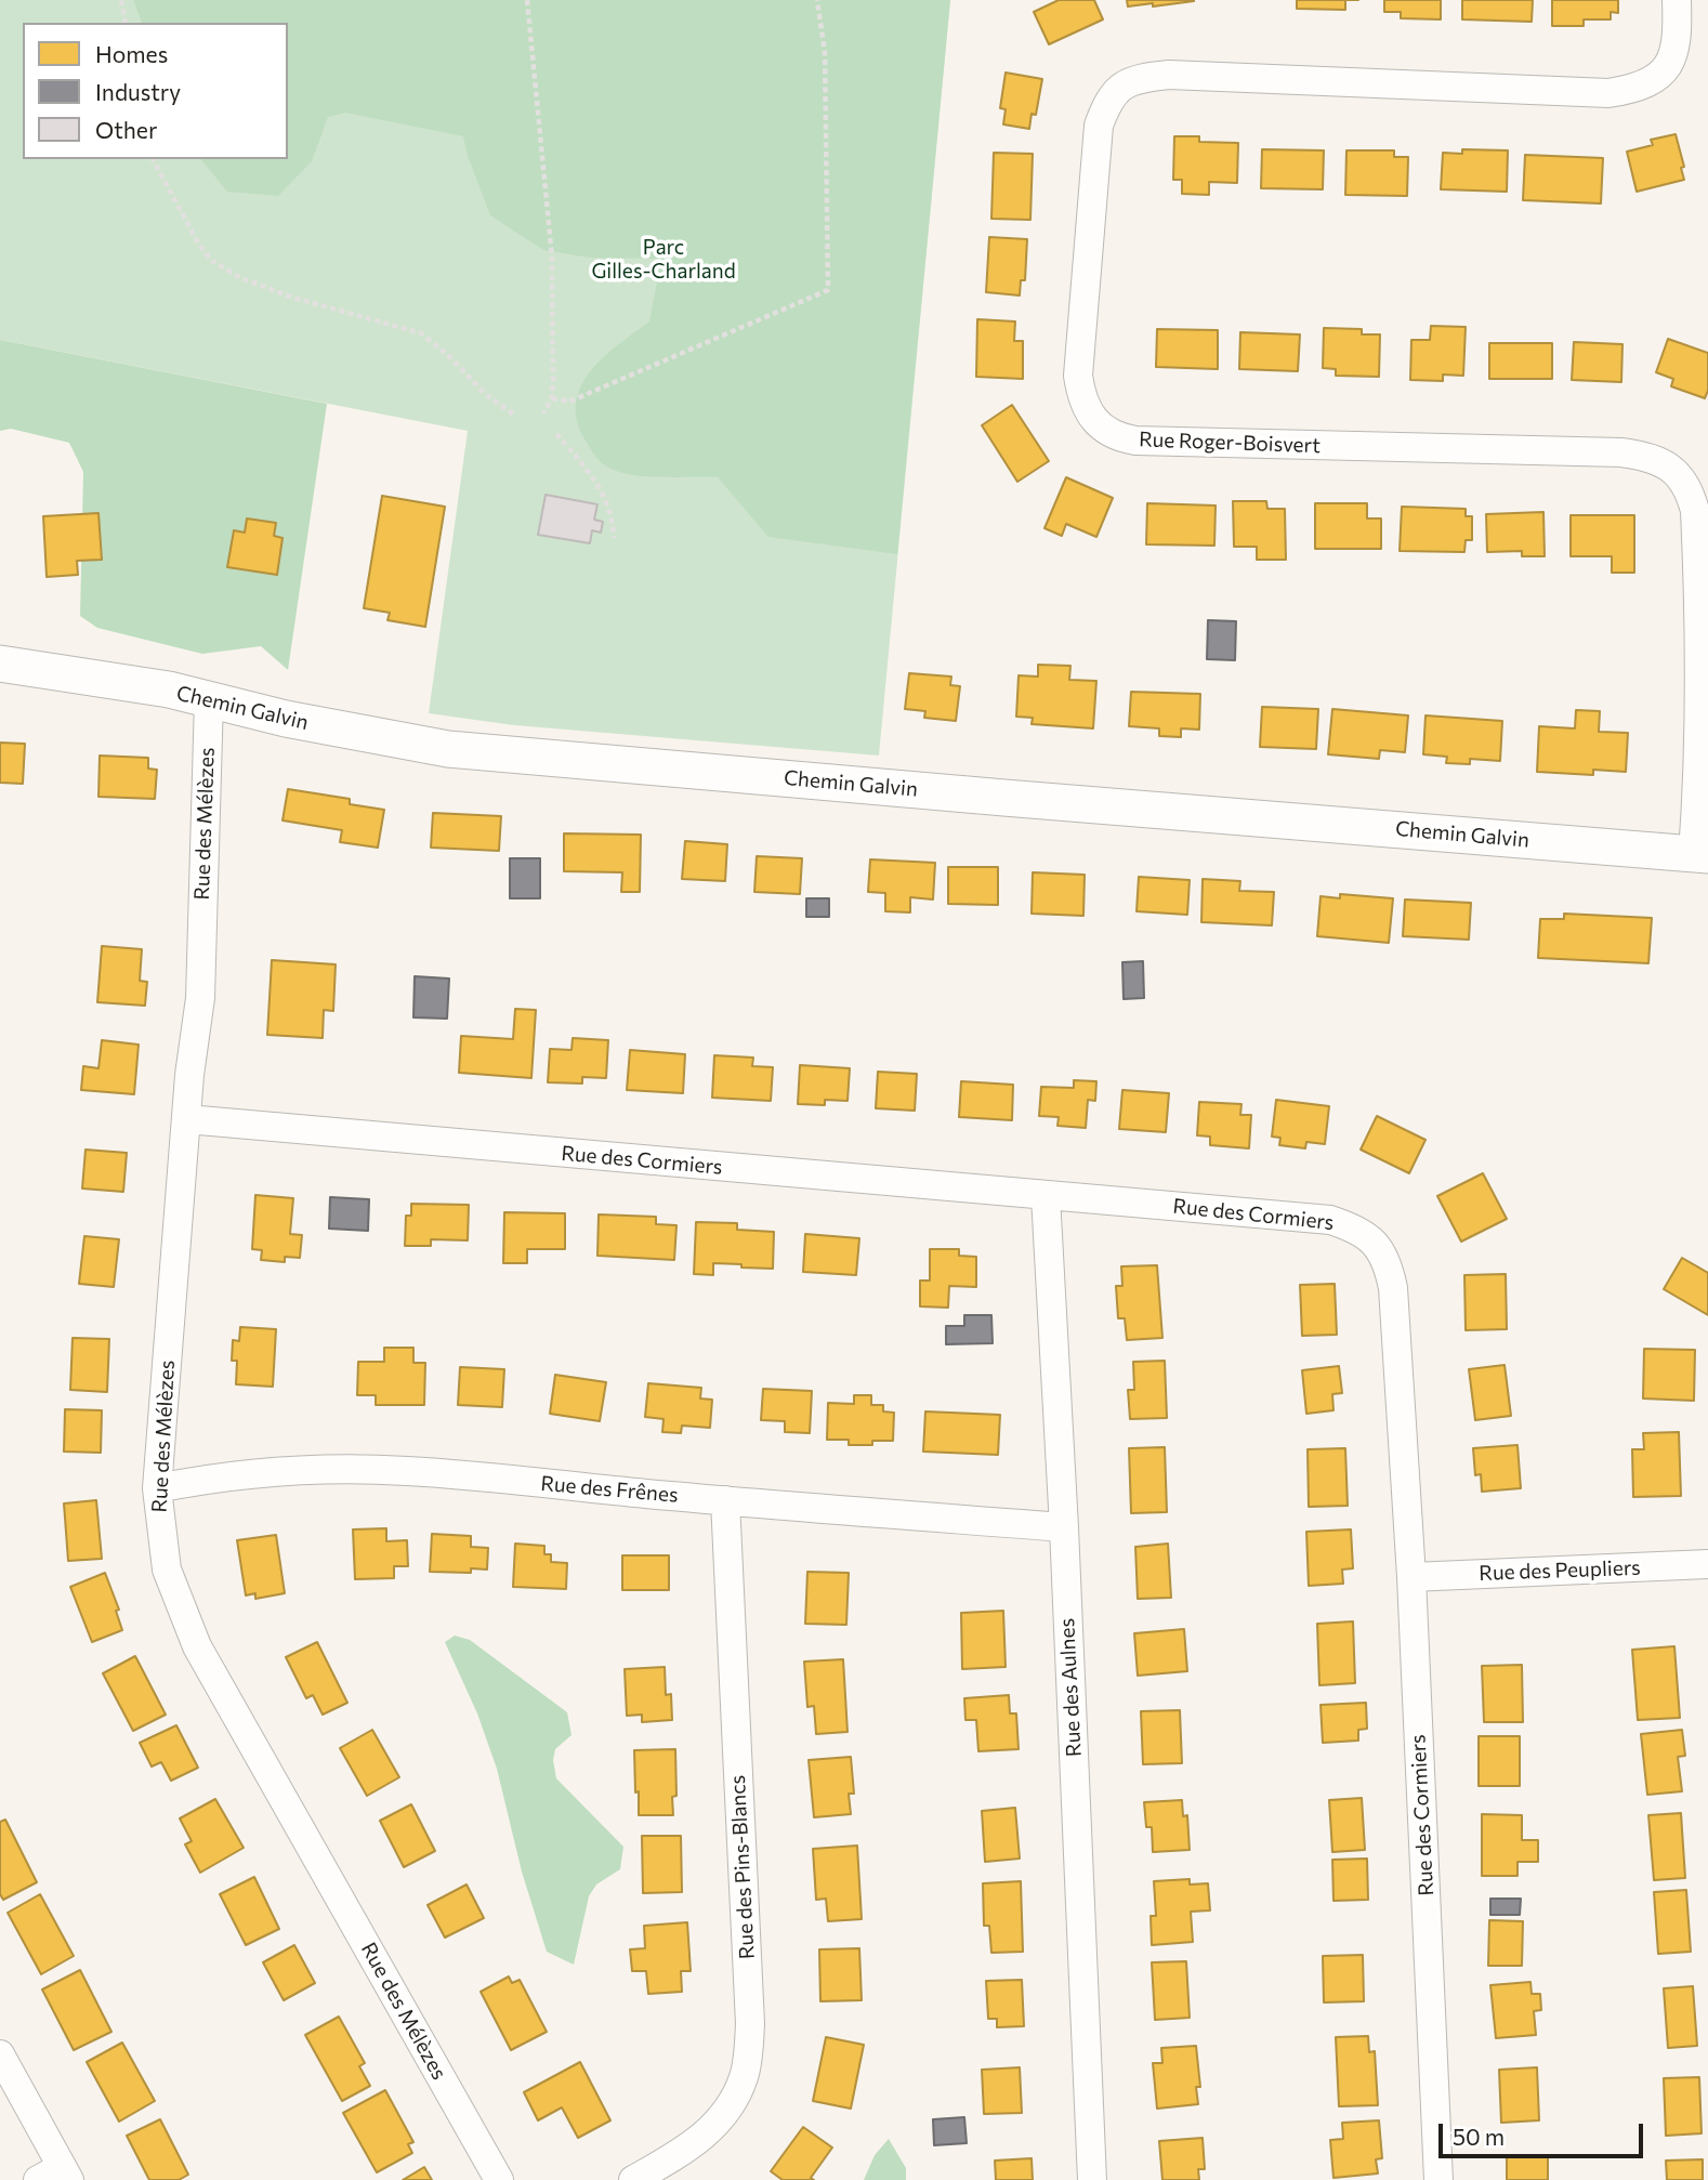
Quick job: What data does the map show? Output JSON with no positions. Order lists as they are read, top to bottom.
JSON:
{
  "streets": {
    "street": [
      "Rue Roger-Boisvert",
      "Chemin Galvin",
      "Rue des Mélèzes",
      "Rue des Cormiers",
      "Rue des Frênes",
      "Rue des Peupliers",
      "Rue des Aulnes",
      "Rue des Pins-Blancs"
    ]
  },
  "crossings": [
    ["Rue Roger-Boisvert", "Chemin Galvin"],
    ["Chemin Galvin", "Rue des Mélèzes"],
    ["Rue des Mélèzes", "Rue des Cormiers"],
    ["Rue des Mélèzes", "Rue des Frênes"],
    ["Rue des Cormiers", "Rue des Peupliers"],
    ["Rue des Cormiers", "Rue des Aulnes"],
    ["Rue des Frênes", "Rue des Aulnes"],
    ["Rue des Frênes", "Rue des Pins-Blancs"]
  ],
  "parks": ["Parc Gilles-Charland"],
  "legend": ["Homes", "Industry", "Other"],
  "scale_bar": "50 m"
}
